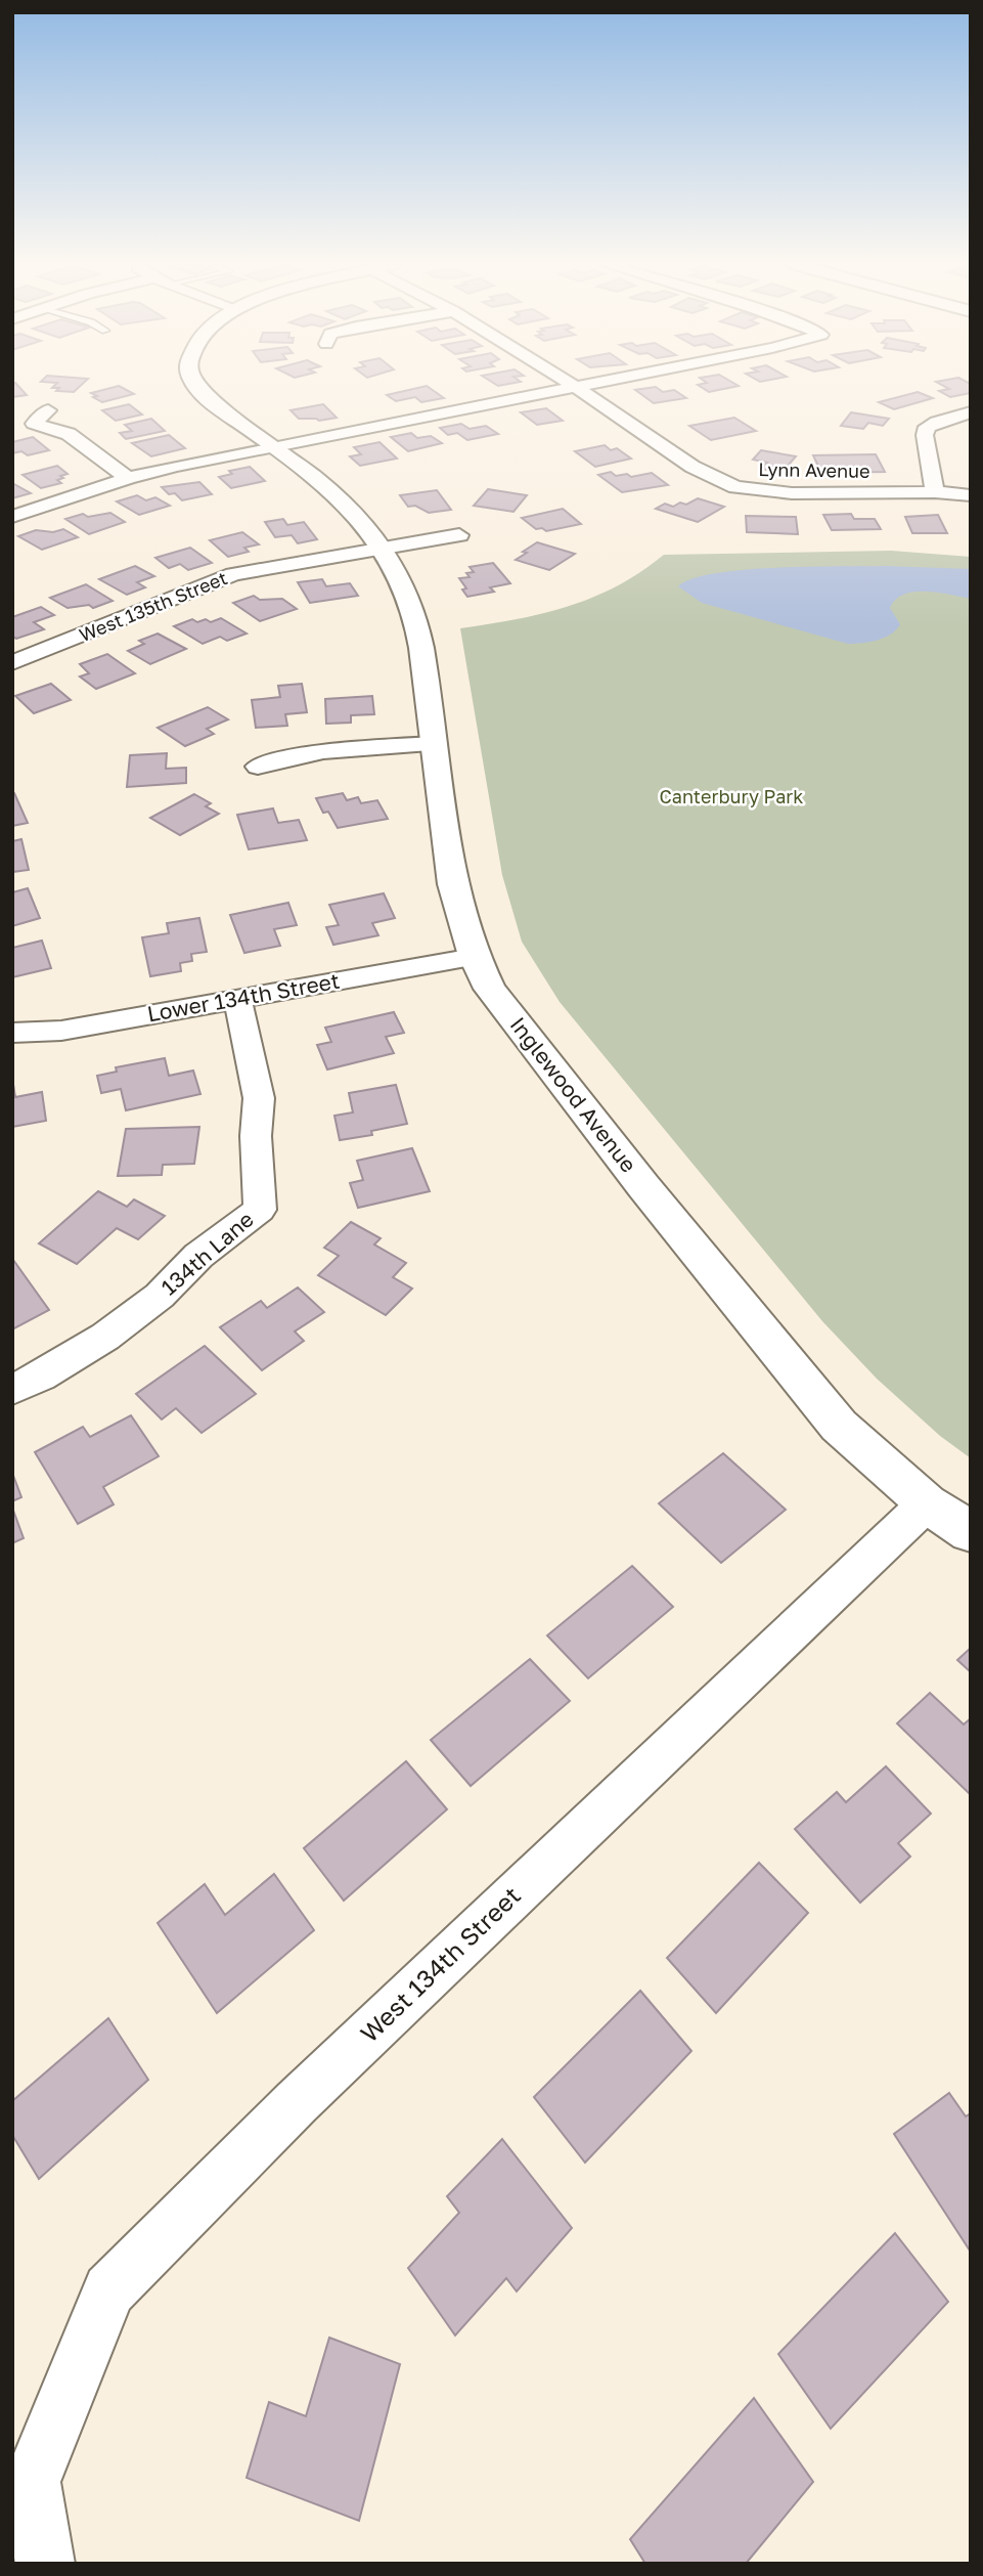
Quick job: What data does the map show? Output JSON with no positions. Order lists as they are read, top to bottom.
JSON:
{
  "streets": {
    "street": [
      "Lynn Avenue",
      "West 135th Street",
      "Lower 134th Street",
      "Inglewood Avenue",
      "134th Lane",
      "West 134th Street"
    ]
  },
  "crossings": [
    ["West 135th Street", "Inglewood Avenue"],
    ["Lower 134th Street", "Inglewood Avenue"],
    ["Lower 134th Street", "134th Lane"],
    ["Inglewood Avenue", "West 134th Street"]
  ],
  "parks": ["Canterbury Park"]
}
